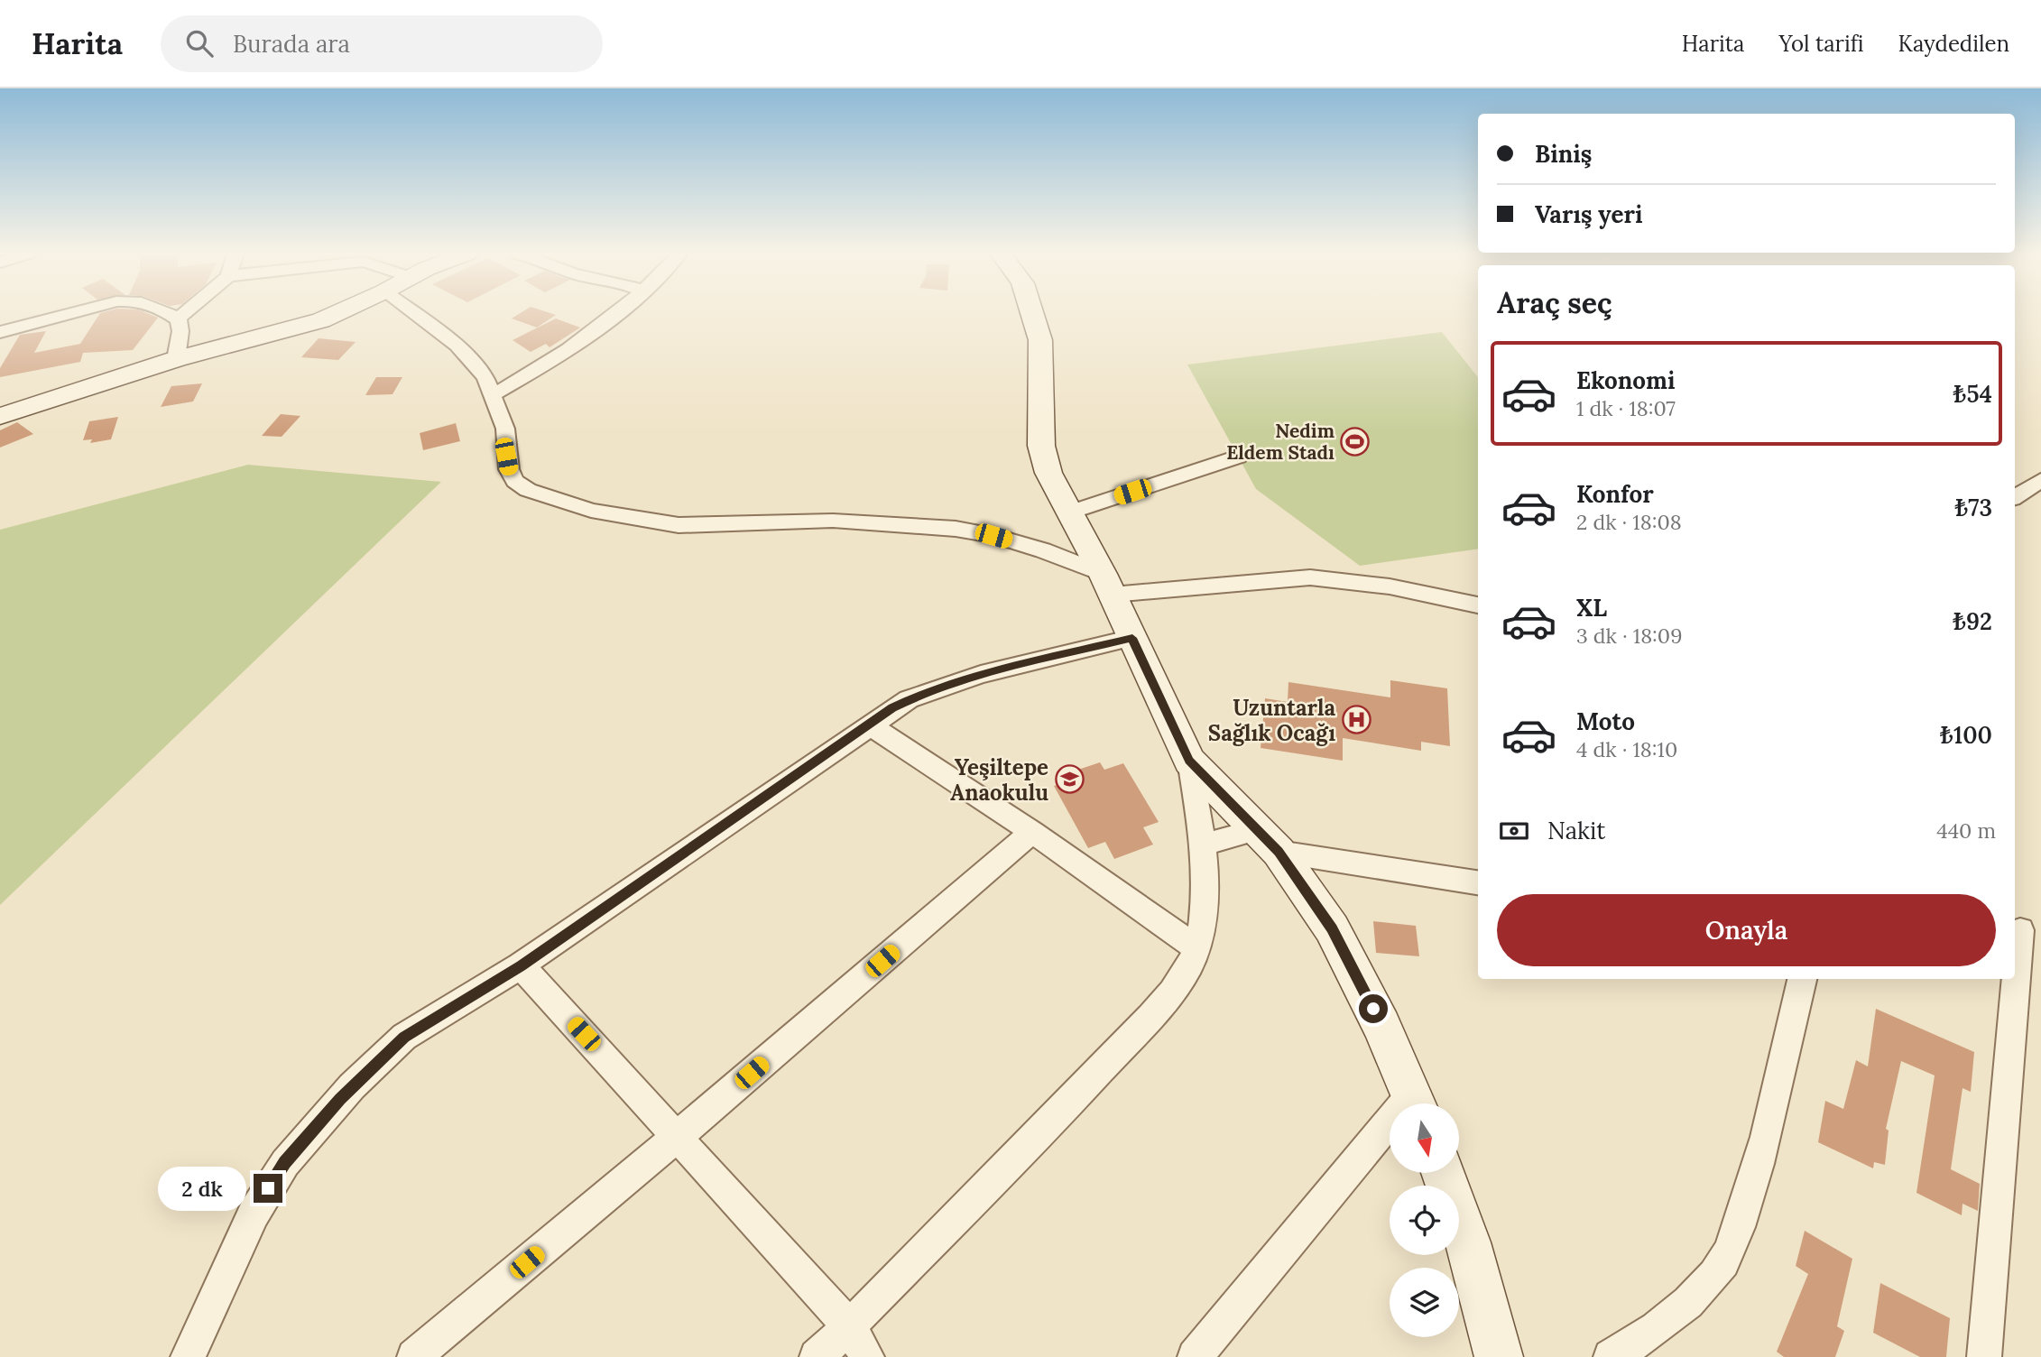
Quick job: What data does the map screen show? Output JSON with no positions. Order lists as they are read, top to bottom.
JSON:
{
  "places": {
    "sports": ["Nedim Eldem Stadı"],
    "hospital": ["Uzuntarla Sağlık Ocağı"],
    "school or university": ["Yeşiltepe Anaokulu"]
  },
  "north": "bottom",
  "page": {
    "header": "Harita",
    "search": "Burada ara",
    "nav": ["Harita", "Yol tarifi", "Kaydedilen"],
    "banner": ["Biniş", "Varış yeri"],
    "heading": "Araç seç",
    "list": [
      {
        "name": "Ekonomi",
        "note": "1 dk · 18:07",
        "value": "₺54"
      },
      {
        "name": "Konfor",
        "note": "2 dk · 18:08",
        "value": "₺73"
      },
      {
        "name": "XL",
        "note": "3 dk · 18:09",
        "value": "₺92"
      },
      {
        "name": "Moto",
        "note": "4 dk · 18:10",
        "value": "₺100"
      }
    ],
    "pay": ["Nakit", "440 m"],
    "buttons": "Onayla",
    "bubble": "2 dk"
  }
}
